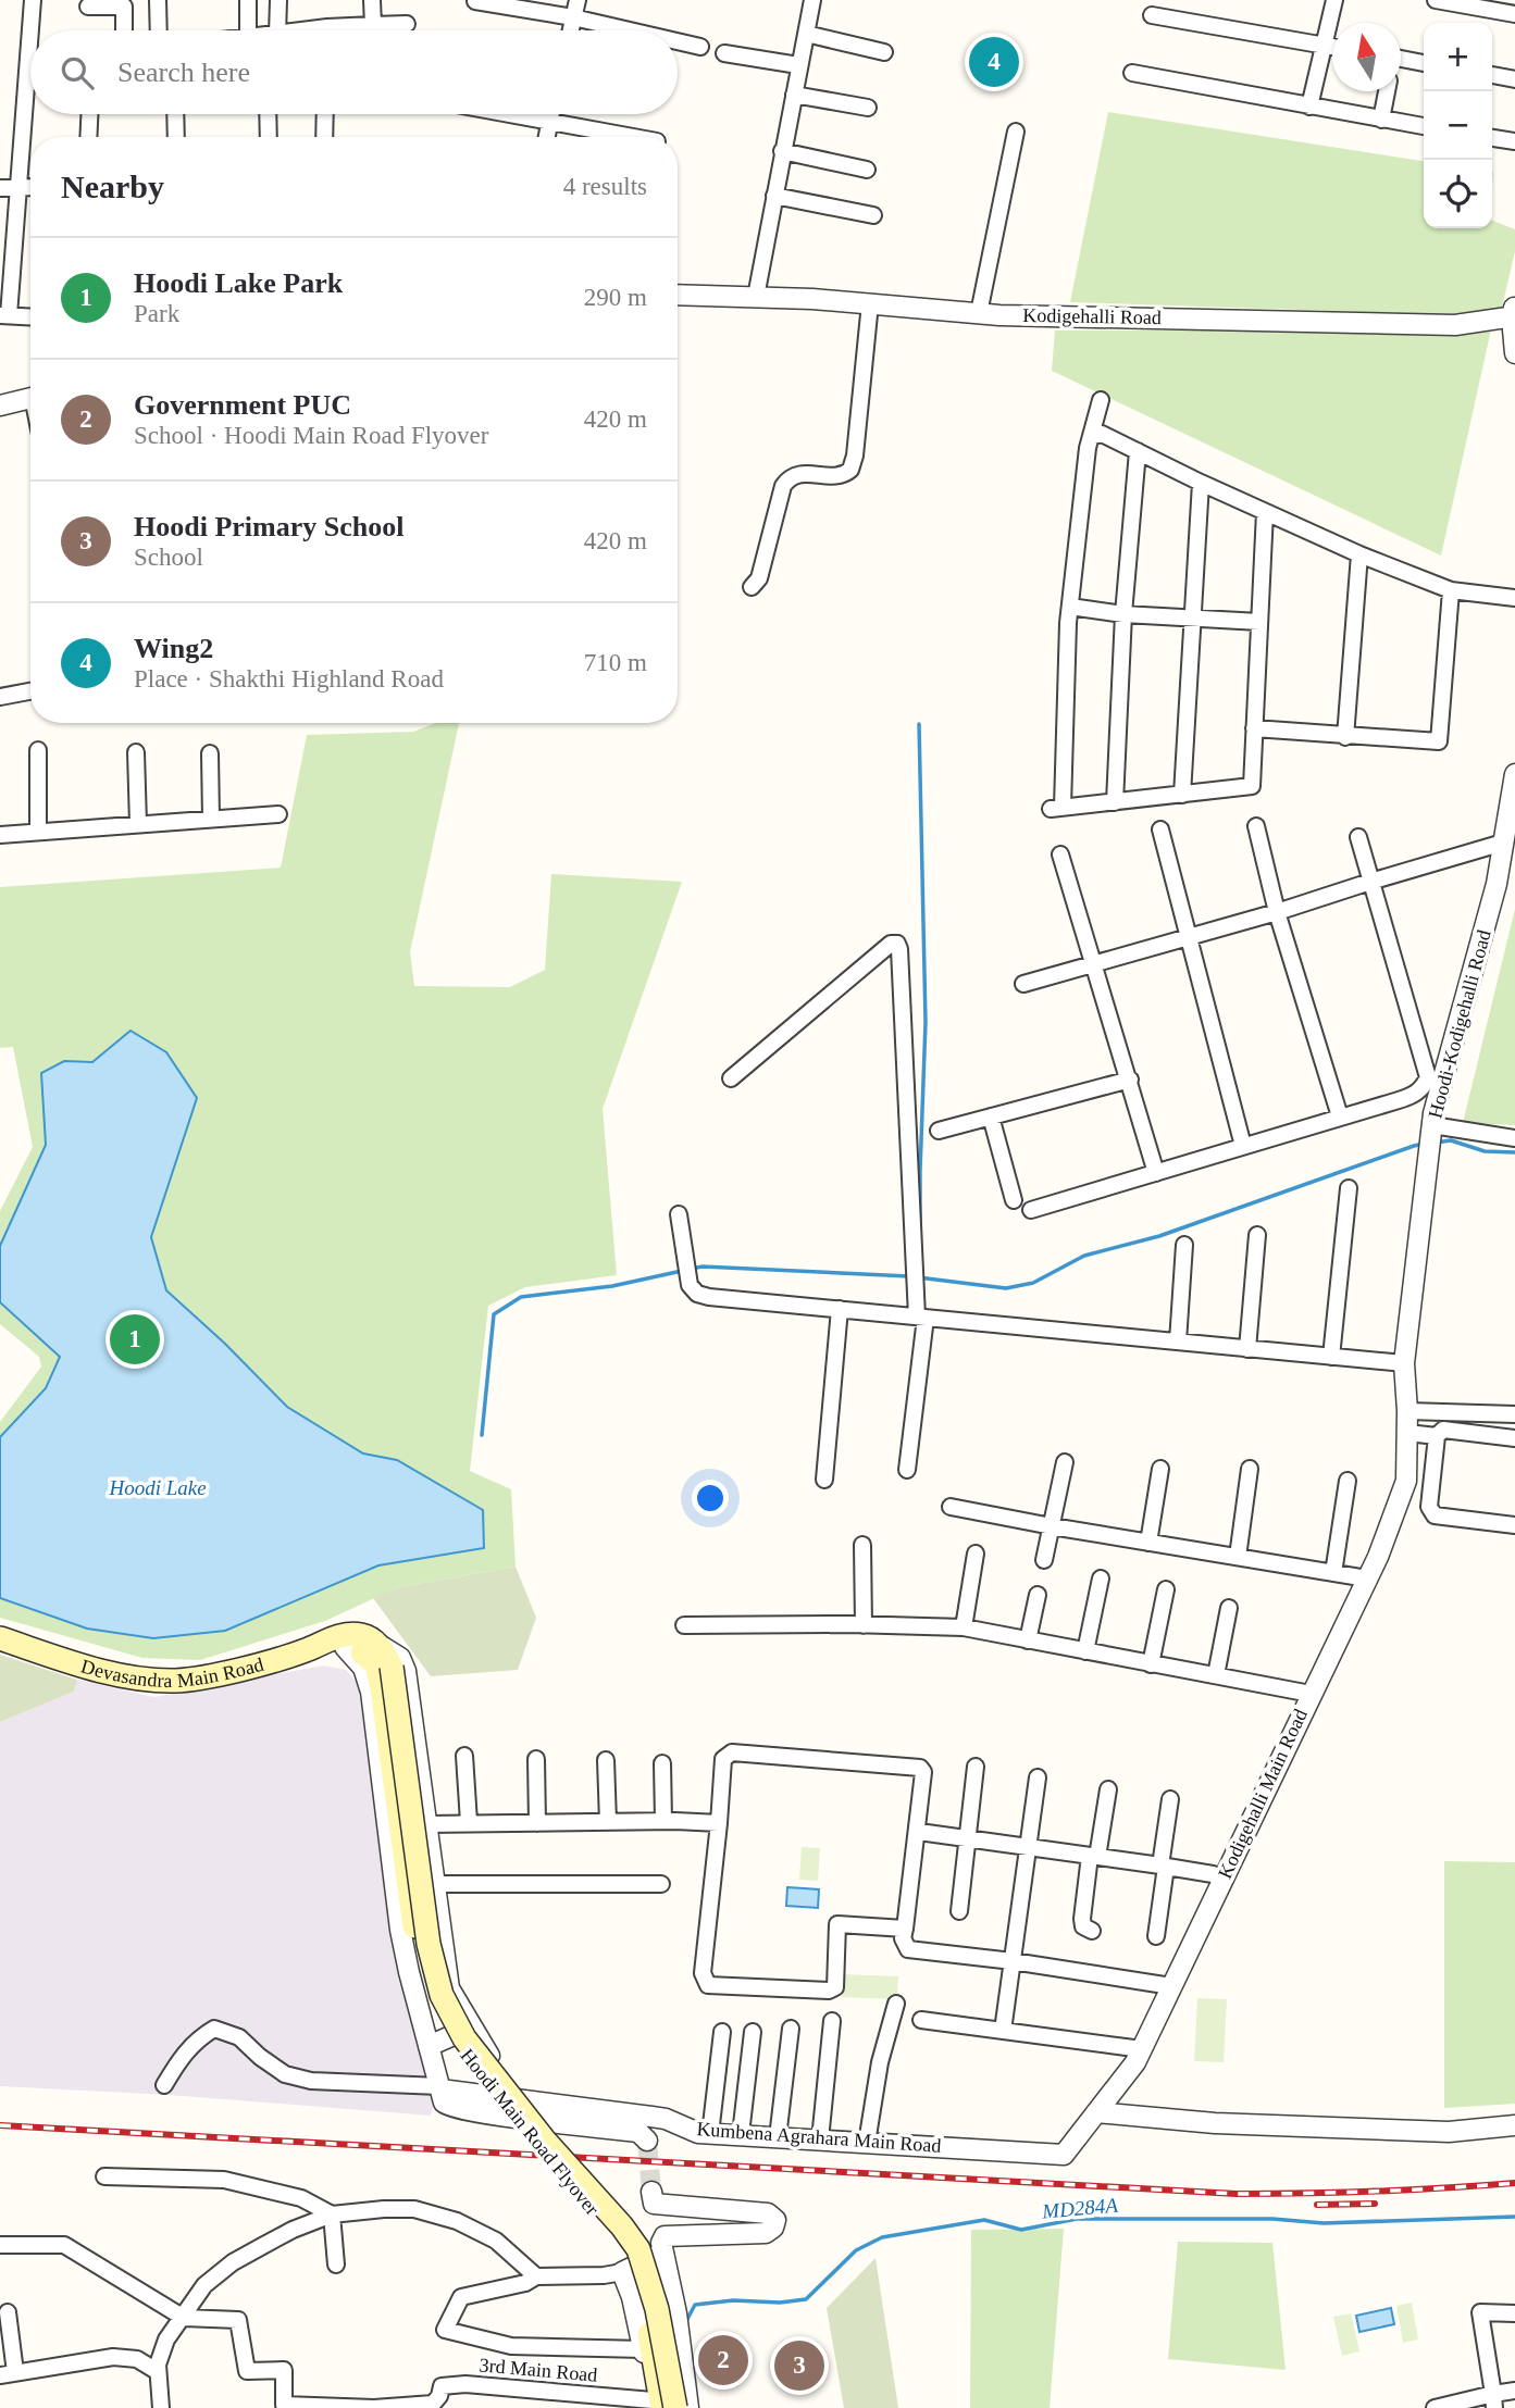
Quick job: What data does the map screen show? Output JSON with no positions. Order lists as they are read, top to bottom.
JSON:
{
  "streets": {
    "main road": ["Devasandra Main Road", "Hoodi Main Road Flyover"],
    "street": [
      "Kodigehalli Road",
      "Hoodi-Kodigehalli Road",
      "Kodigehalli Main Road",
      "Kumbena Agrahara Main Road",
      "3rd Main Road"
    ]
  },
  "crossings": [
    ["Hoodi-Kodigehalli Road", "Kodigehalli Main Road"],
    ["Devasandra Main Road", "Hoodi Main Road Flyover"],
    ["Kodigehalli Main Road", "Kumbena Agrahara Main Road"],
    ["Hoodi Main Road Flyover", "3rd Main Road"]
  ],
  "water": ["Hoodi Lake", "MD284A"],
  "north": "top",
  "page": {
    "map_buttons": ["+", "−"],
    "search": "Search here",
    "pins": [
      "4",
      "1",
      "2",
      "3"
    ],
    "heading": ["Nearby", "4 results"],
    "list": [
      {
        "mark": "1",
        "name": "Hoodi Lake Park",
        "note": "Park",
        "value": "290 m"
      },
      {
        "mark": "2",
        "name": "Government PUC",
        "note": "School · Hoodi Main Road Flyover",
        "value": "420 m"
      },
      {
        "mark": "3",
        "name": "Hoodi Primary School",
        "note": "School",
        "value": "420 m"
      },
      {
        "mark": "4",
        "name": "Wing2",
        "note": "Place · Shakthi Highland Road",
        "value": "710 m"
      }
    ]
  }
}
